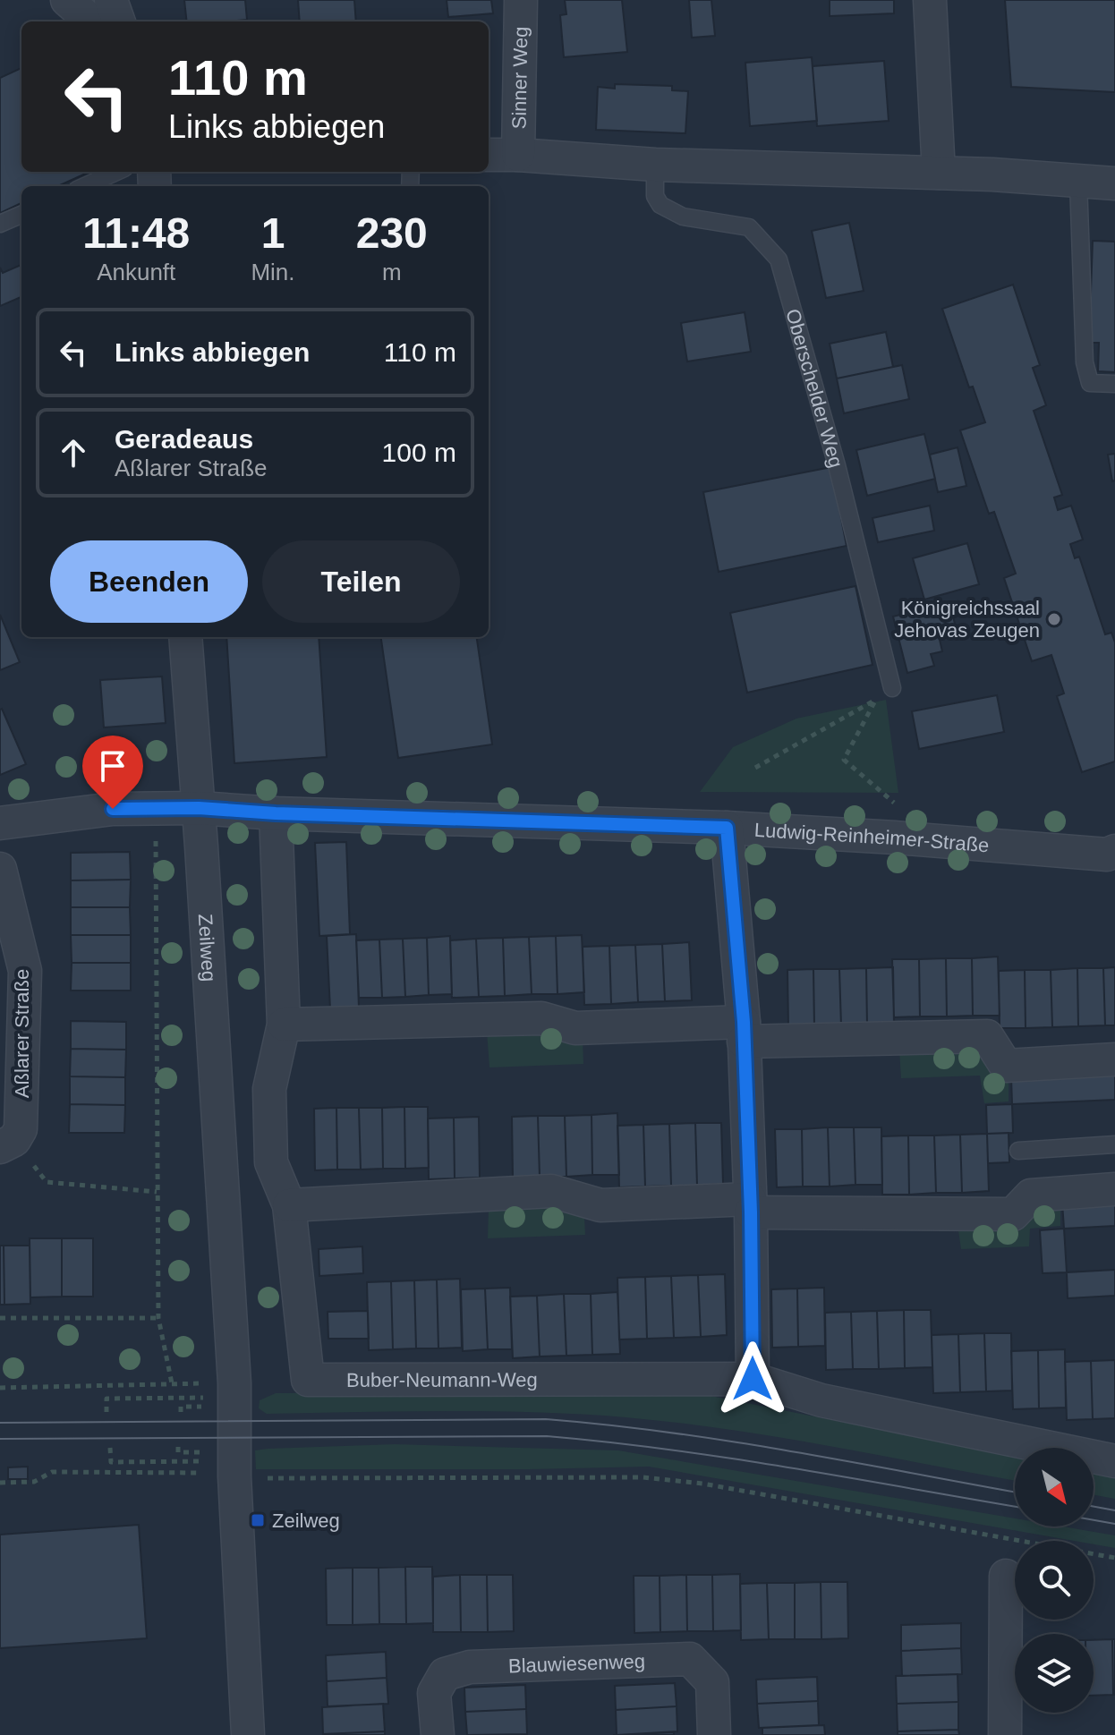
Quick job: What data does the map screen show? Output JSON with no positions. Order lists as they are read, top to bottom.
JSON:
{
  "streets": {
    "street": [
      "Sinner Weg",
      "Ludwig-Reinheimer-Straße",
      "Zeilweg",
      "Aßlarer Straße",
      "Buber-Neumann-Weg",
      "Blauwiesenweg"
    ],
    "lane": ["Oberschelder Weg"]
  },
  "crossings": [
    ["Ludwig-Reinheimer-Straße", "Zeilweg"],
    ["Ludwig-Reinheimer-Straße", "Buber-Neumann-Weg"]
  ],
  "places": {
    "other": ["Königreichssaal Jehovas Zeugen"],
    "transit": ["Zeilweg"]
  },
  "north": "bottom right",
  "page": {
    "turn": ["110 m", "Links abbiegen"],
    "eta": [
      "11:48",
      "Ankunft",
      "1",
      "Min.",
      "230",
      "m"
    ],
    "list": [
      {
        "name": "Links abbiegen",
        "value": "110 m"
      },
      {
        "name": "Geradeaus",
        "note": "Aßlarer Straße",
        "value": "100 m"
      }
    ],
    "buttons": ["Beenden", "Teilen"]
  }
}
